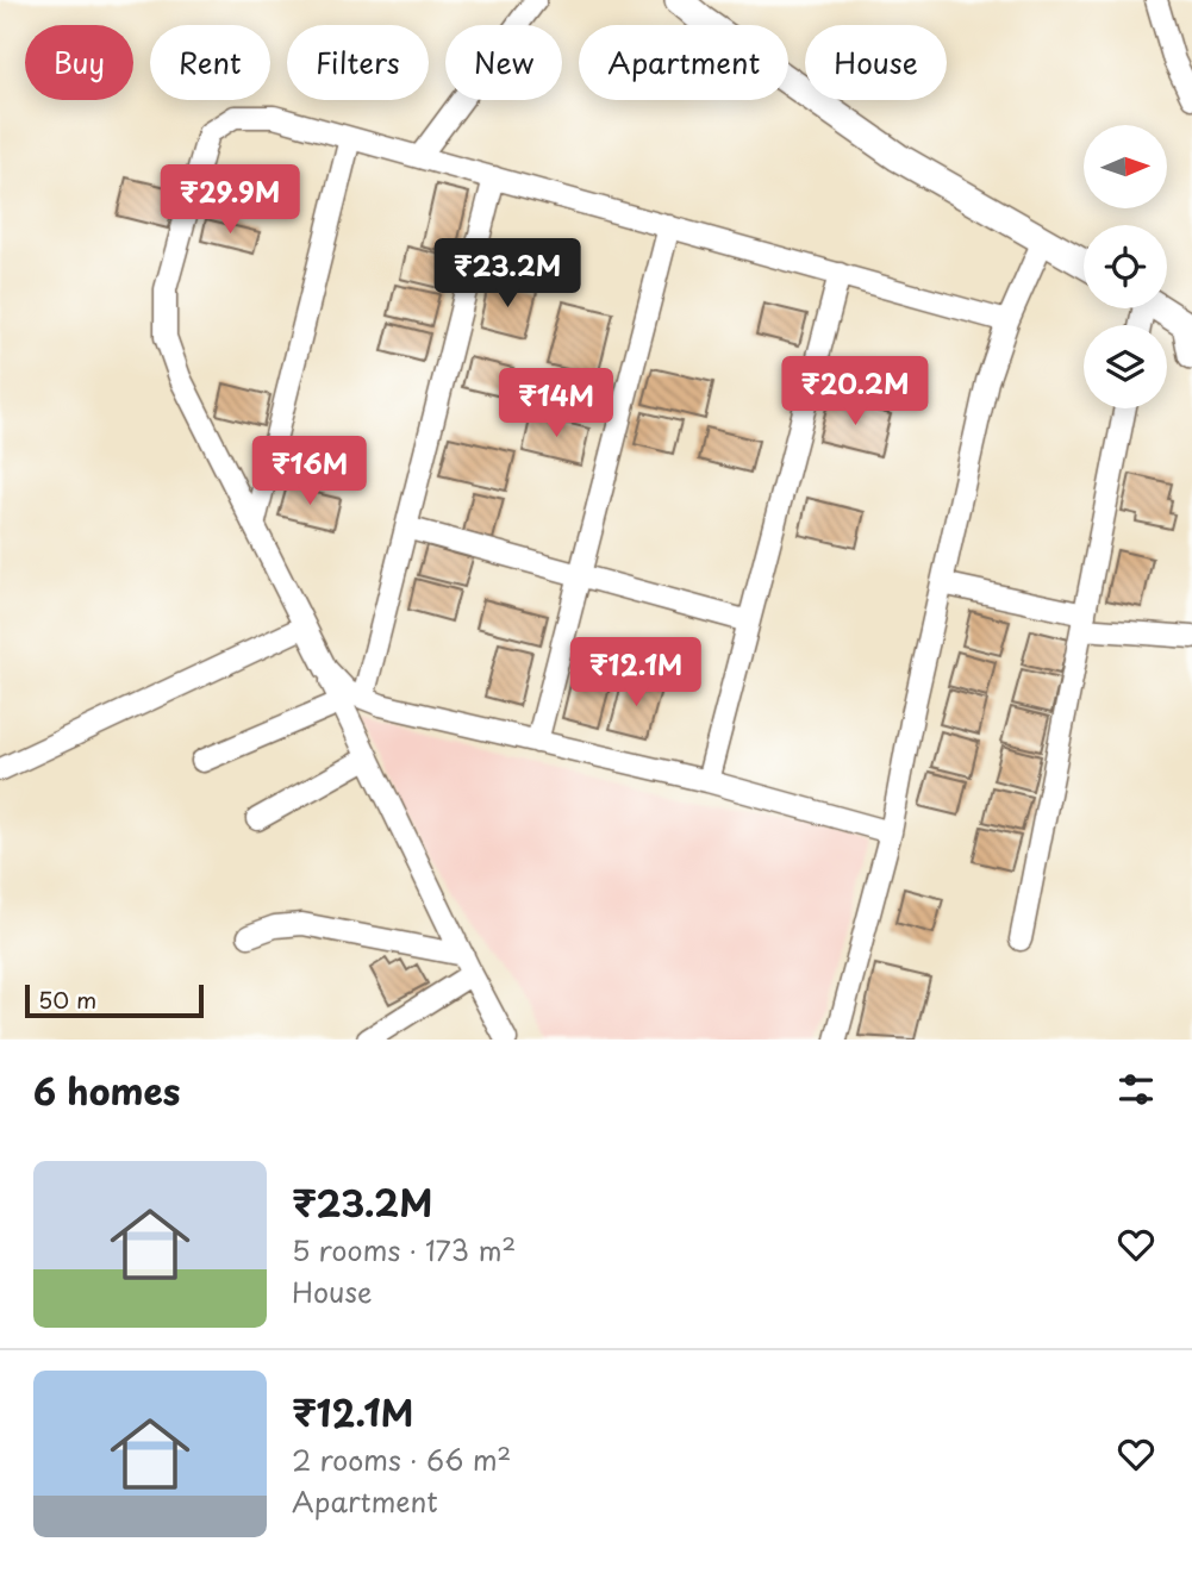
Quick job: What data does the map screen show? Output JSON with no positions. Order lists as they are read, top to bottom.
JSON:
{
  "scale_bar": "50 m",
  "north": "right",
  "page": {
    "chip": [
      "Buy",
      "Rent",
      "Filters",
      "New",
      "Apartment",
      "House"
    ],
    "price": [
      "₹29.9M",
      "₹23.2M",
      "₹20.2M",
      "₹14M",
      "₹16M",
      "₹12.1M"
    ],
    "scale": "50 m",
    "heading": "6 homes",
    "list": [
      {
        "name": "₹23.2M",
        "note": "5 rooms · 173 m² · House"
      },
      {
        "name": "₹12.1M",
        "note": "2 rooms · 66 m² · Apartment"
      }
    ]
  }
}
